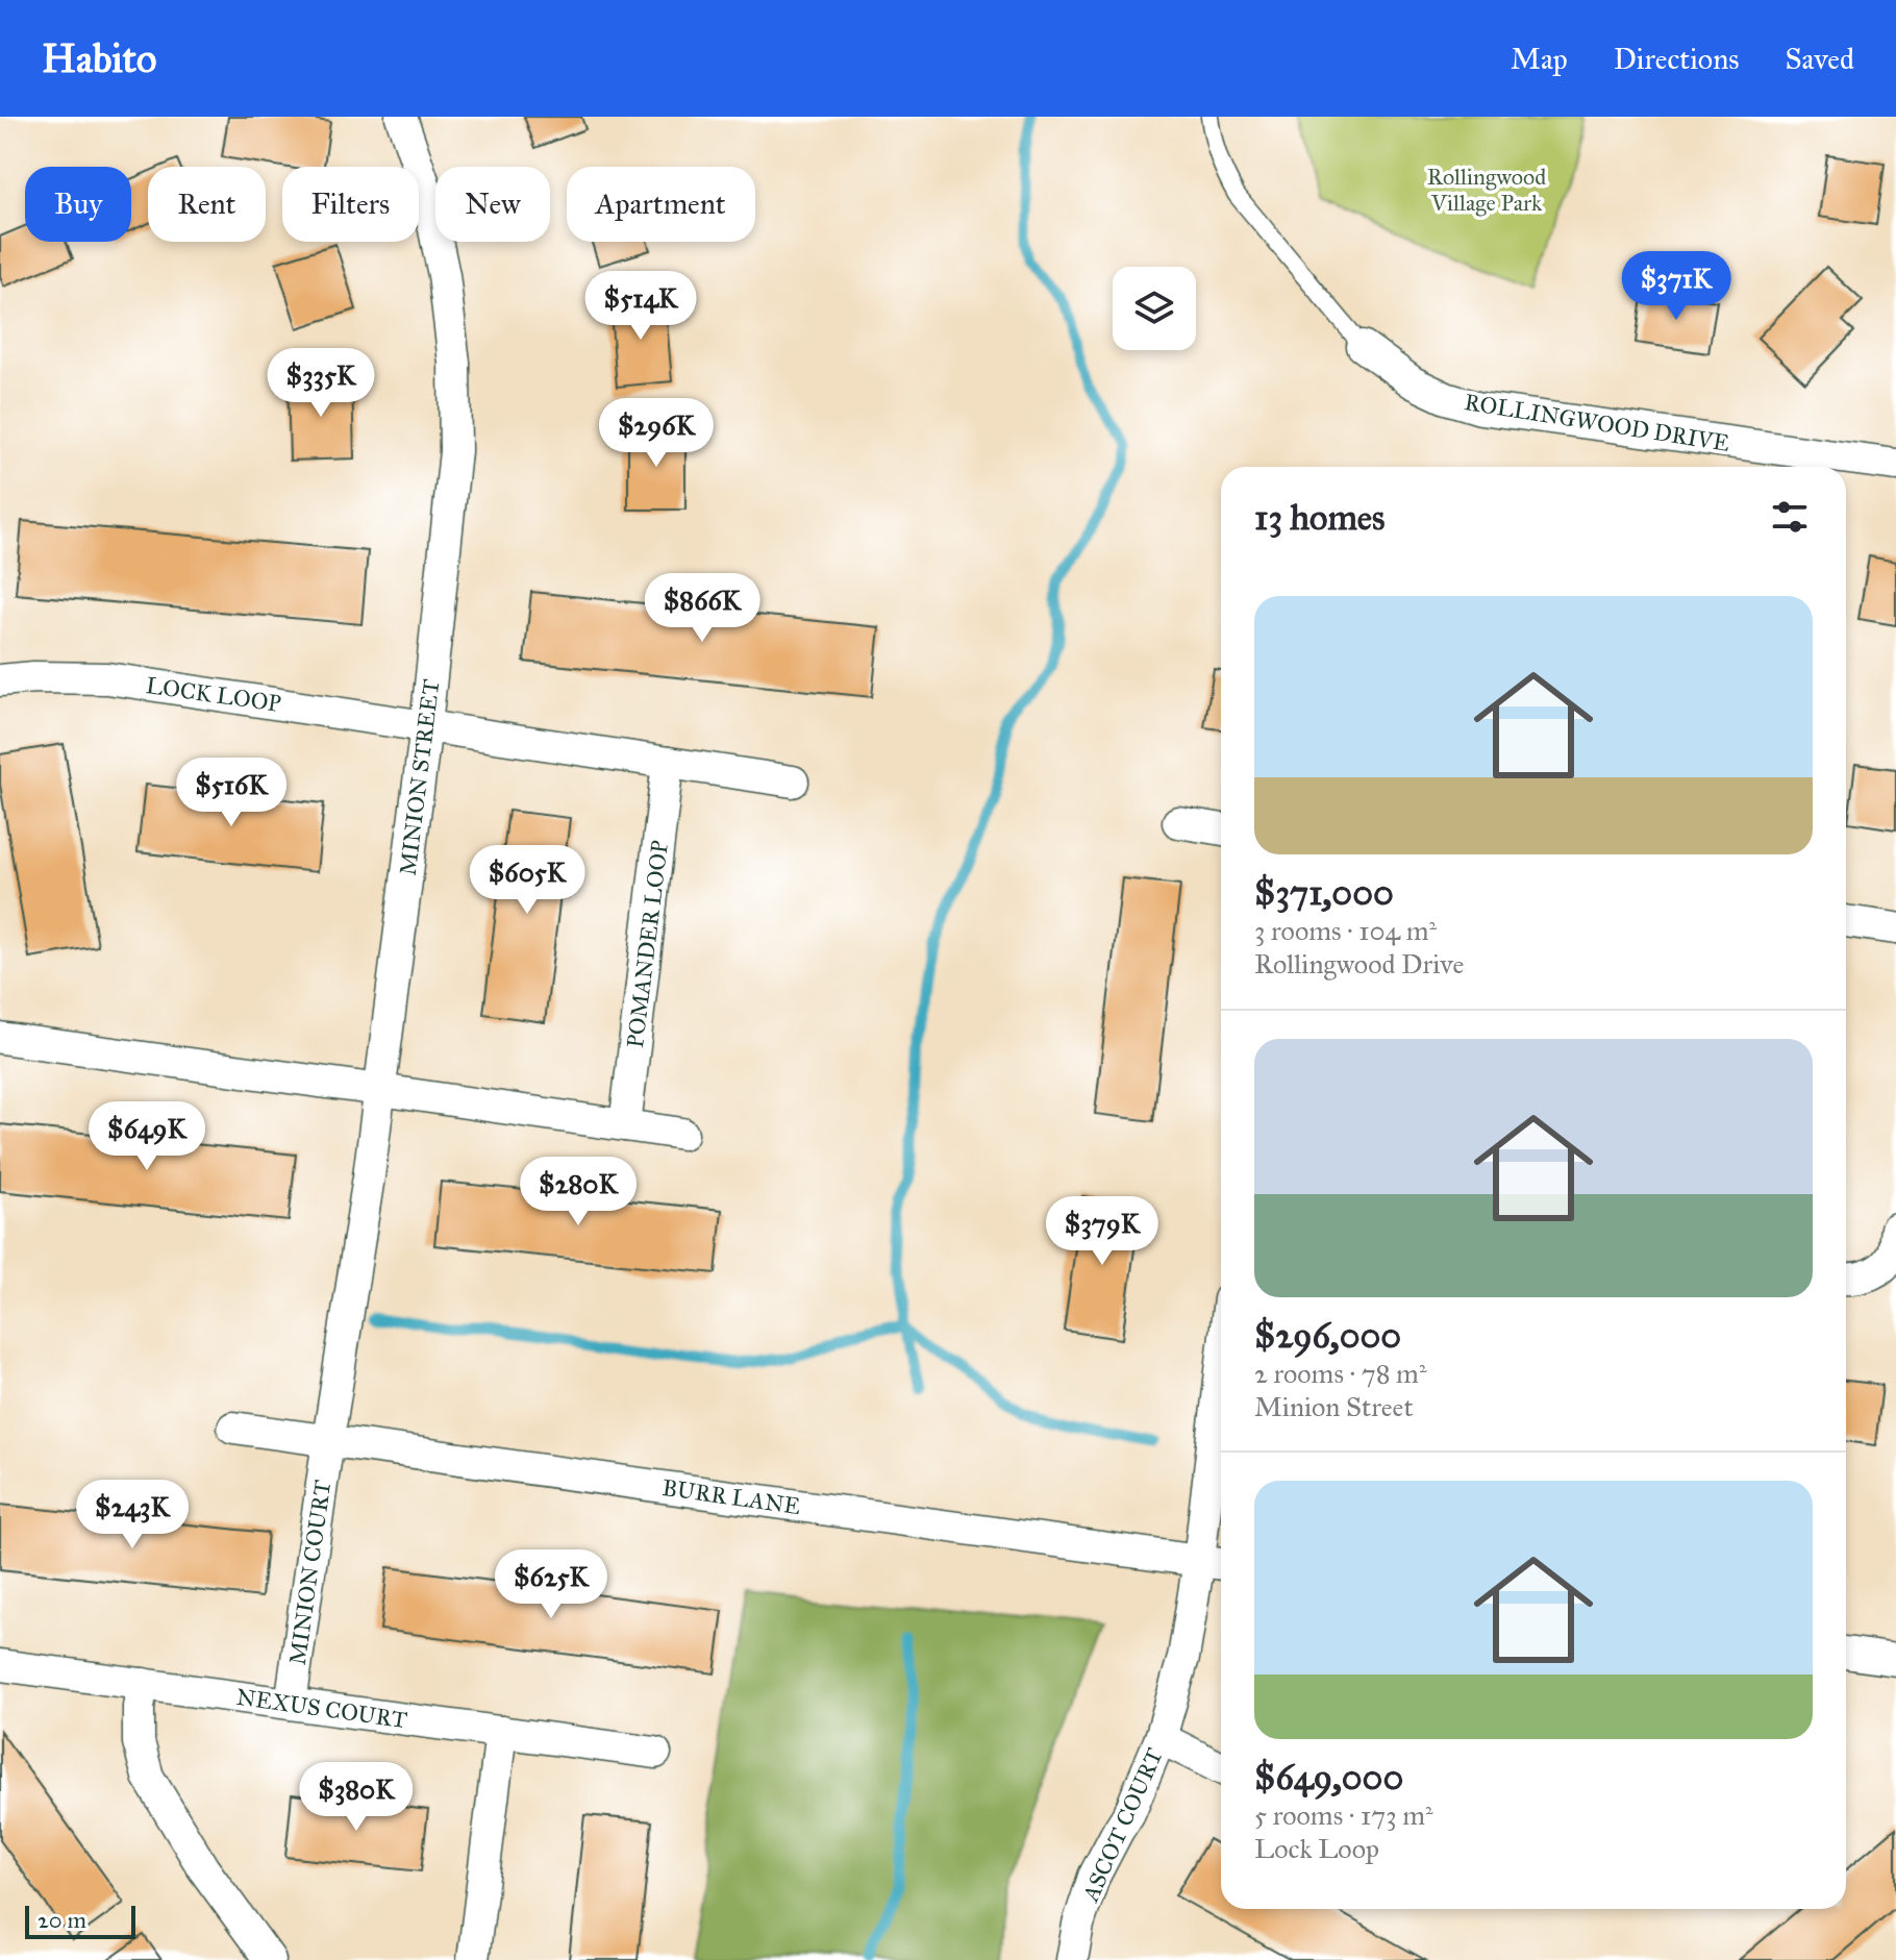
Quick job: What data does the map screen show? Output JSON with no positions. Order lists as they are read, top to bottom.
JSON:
{
  "streets": {
    "street": [
      "ROLLINGWOOD DRIVE",
      "LOCK LOOP",
      "MINION STREET",
      "POMANDER LOOP",
      "BURR LANE",
      "MINION COURT",
      "NEXUS COURT",
      "ASCOT COURT"
    ]
  },
  "crossings": [
    ["LOCK LOOP", "MINION STREET"],
    ["MINION STREET", "BURR LANE"],
    ["MINION STREET", "MINION COURT"],
    ["BURR LANE", "MINION COURT"],
    ["BURR LANE", "ASCOT COURT"],
    ["MINION COURT", "NEXUS COURT"]
  ],
  "parks": ["Rollingwood Village Park"],
  "scale_bar": "20 m",
  "page": {
    "header": "Habito",
    "nav": ["Map", "Directions", "Saved"],
    "chip": [
      "Buy",
      "Rent",
      "Filters",
      "New",
      "Apartment"
    ],
    "price": [
      "$371K",
      "$514K",
      "$335K",
      "$296K",
      "$866K",
      "$516K",
      "$605K",
      "$649K",
      "$280K",
      "$379K",
      "$243K",
      "$625K",
      "$380K"
    ],
    "heading": "13 homes",
    "list": [
      {
        "name": "$371,000",
        "note": "3 rooms · 104 m² · Rollingwood Drive"
      },
      {
        "name": "$296,000",
        "note": "2 rooms · 78 m² · Minion Street"
      },
      {
        "name": "$649,000",
        "note": "5 rooms · 173 m² · Lock Loop"
      }
    ],
    "scale": "20 m"
  }
}
